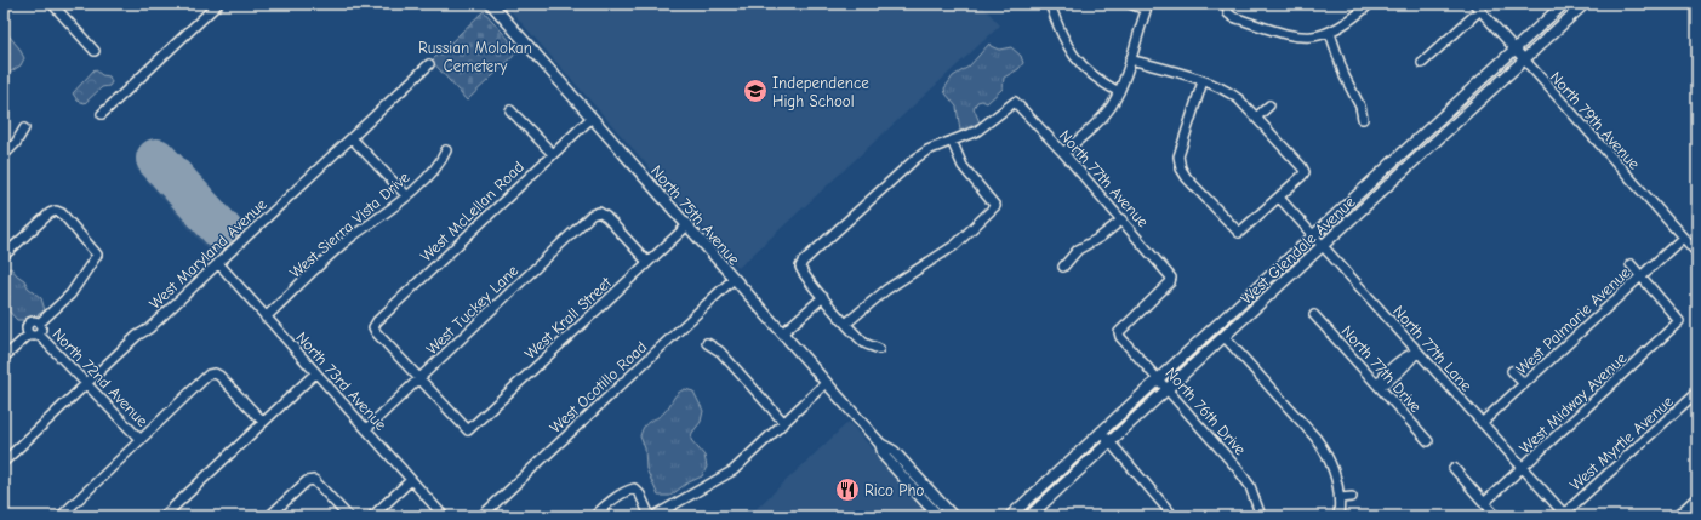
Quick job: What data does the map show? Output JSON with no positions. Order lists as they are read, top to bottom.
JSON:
{
  "streets": {
    "main road": ["North 75th Avenue", "West Glendale Avenue"],
    "street": [
      "North 79th Avenue",
      "North 77th Avenue",
      "West McLellan Road",
      "West Sierra Vista Drive",
      "West Maryland Avenue",
      "West Tuckey Lane",
      "West Krall Street",
      "West Palmarie Avenue",
      "North 77th Lane",
      "North 77th Drive",
      "North 72nd Avenue",
      "North 73rd Avenue",
      "West Ocotillo Road",
      "West Midway Avenue",
      "North 76th Drive",
      "West Myrtle Avenue"
    ]
  },
  "crossings": [
    ["North 79th Avenue", "West Glendale Avenue"],
    ["North 79th Avenue", "West Palmarie Avenue"],
    ["North 77th Avenue", "North 76th Drive"],
    ["West McLellan Road", "North 75th Avenue"],
    ["West McLellan Road", "West Tuckey Lane"],
    ["West McLellan Road", "West Krall Street"],
    ["North 75th Avenue", "West Krall Street"],
    ["North 75th Avenue", "West Ocotillo Road"],
    ["West Sierra Vista Drive", "North 73rd Avenue"],
    ["West Glendale Avenue", "North 77th Lane"],
    ["West Glendale Avenue", "North 76th Drive"],
    ["West Maryland Avenue", "North 72nd Avenue"],
    ["West Maryland Avenue", "North 73rd Avenue"],
    ["West Tuckey Lane", "West Krall Street"],
    ["West Tuckey Lane", "North 73rd Avenue"],
    ["West Palmarie Avenue", "North 77th Lane"],
    ["West Palmarie Avenue", "West Midway Avenue"],
    ["North 77th Lane", "West Midway Avenue"],
    ["North 77th Lane", "West Myrtle Avenue"]
  ],
  "parks": ["Russian Molokan Cemetery"],
  "places": {
    "school or university": ["Independence High School"],
    "restaurant": ["Rico Pho"]
  }
}
